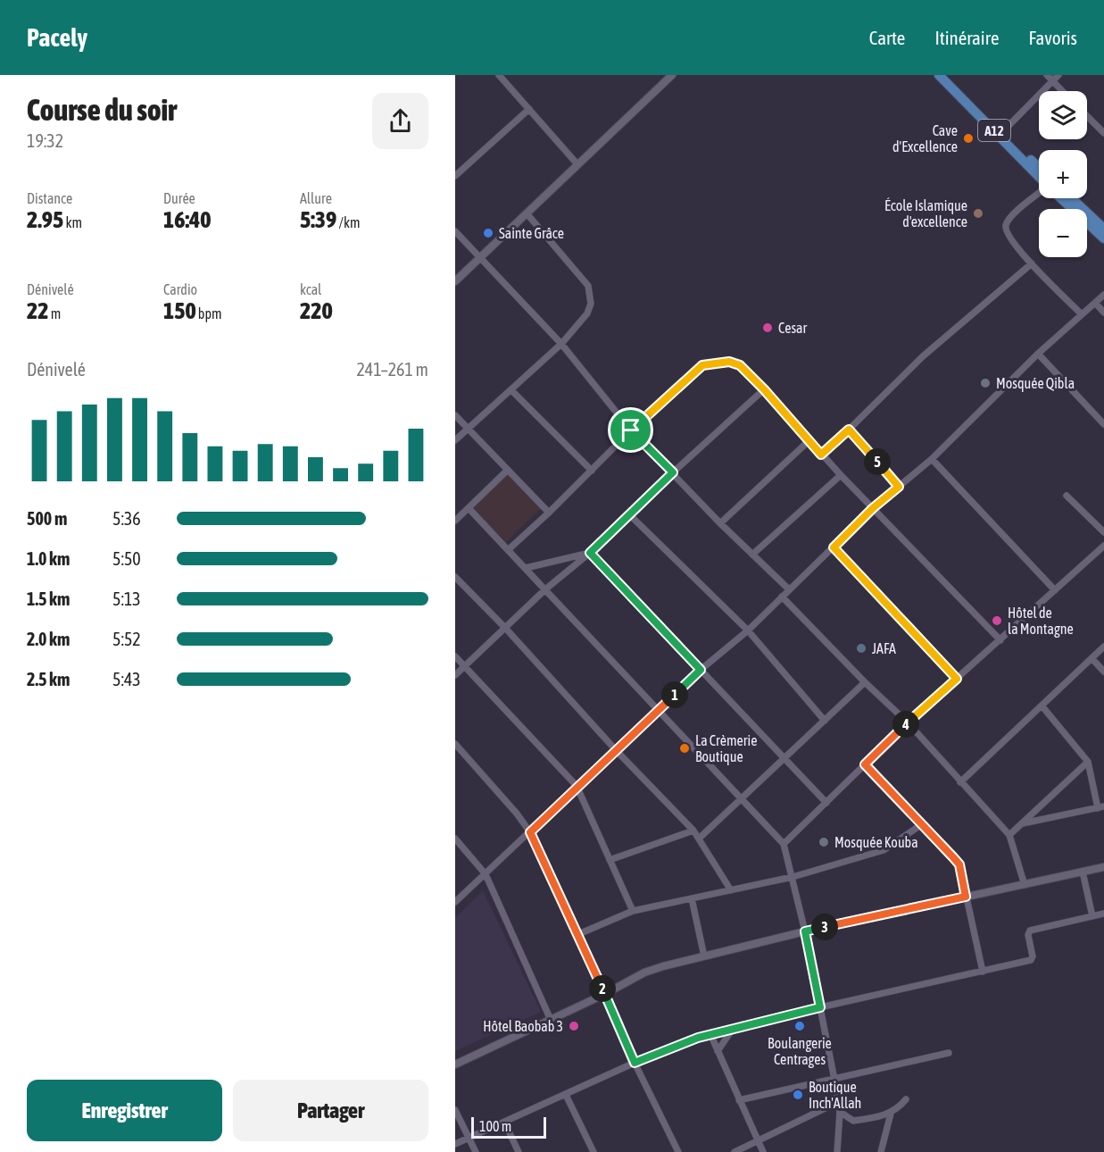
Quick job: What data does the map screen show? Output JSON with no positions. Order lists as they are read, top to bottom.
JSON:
{
  "streets": {
    "main road": ["A12"]
  },
  "places": [
    "Cave d'Excellence",
    "École Islamique d'excellence",
    "Sainte Grâce",
    "Cesar",
    "Mosquée Qibla",
    "Hôtel de la Montagne",
    "JAFA",
    "La Crèmerie Boutique",
    "Mosquée Kouba",
    "Hôtel Baobab 3",
    "Boulangerie Centrages",
    "Boutique Inch'Allah"
  ],
  "scale_bar": "100 m",
  "page": {
    "header": "Pacely",
    "nav": ["Carte", "Itinéraire", "Favoris"],
    "heading": ["Course du soir", "19:32"],
    "map_buttons": ["+", "−"],
    "stats": [
      ["Distance", "2.95 km"],
      ["Durée", "16:40"],
      ["Allure", "5:39 /km"],
      ["Dénivelé", "22 m"],
      ["Cardio", "150 bpm"],
      ["kcal", "220"]
    ],
    "chart": ["Dénivelé", "241–261 m"],
    "pins": [
      "5",
      "1",
      "4",
      "3",
      "2"
    ],
    "list": [
      {
        "name": "500 m",
        "note": "5:36"
      },
      {
        "name": "1.0 km",
        "note": "5:50"
      },
      {
        "name": "1.5 km",
        "note": "5:13"
      },
      {
        "name": "2.0 km",
        "note": "5:52"
      },
      {
        "name": "2.5 km",
        "note": "5:43"
      }
    ],
    "buttons": ["Enregistrer", "Partager"],
    "scale": "100 m"
  }
}
